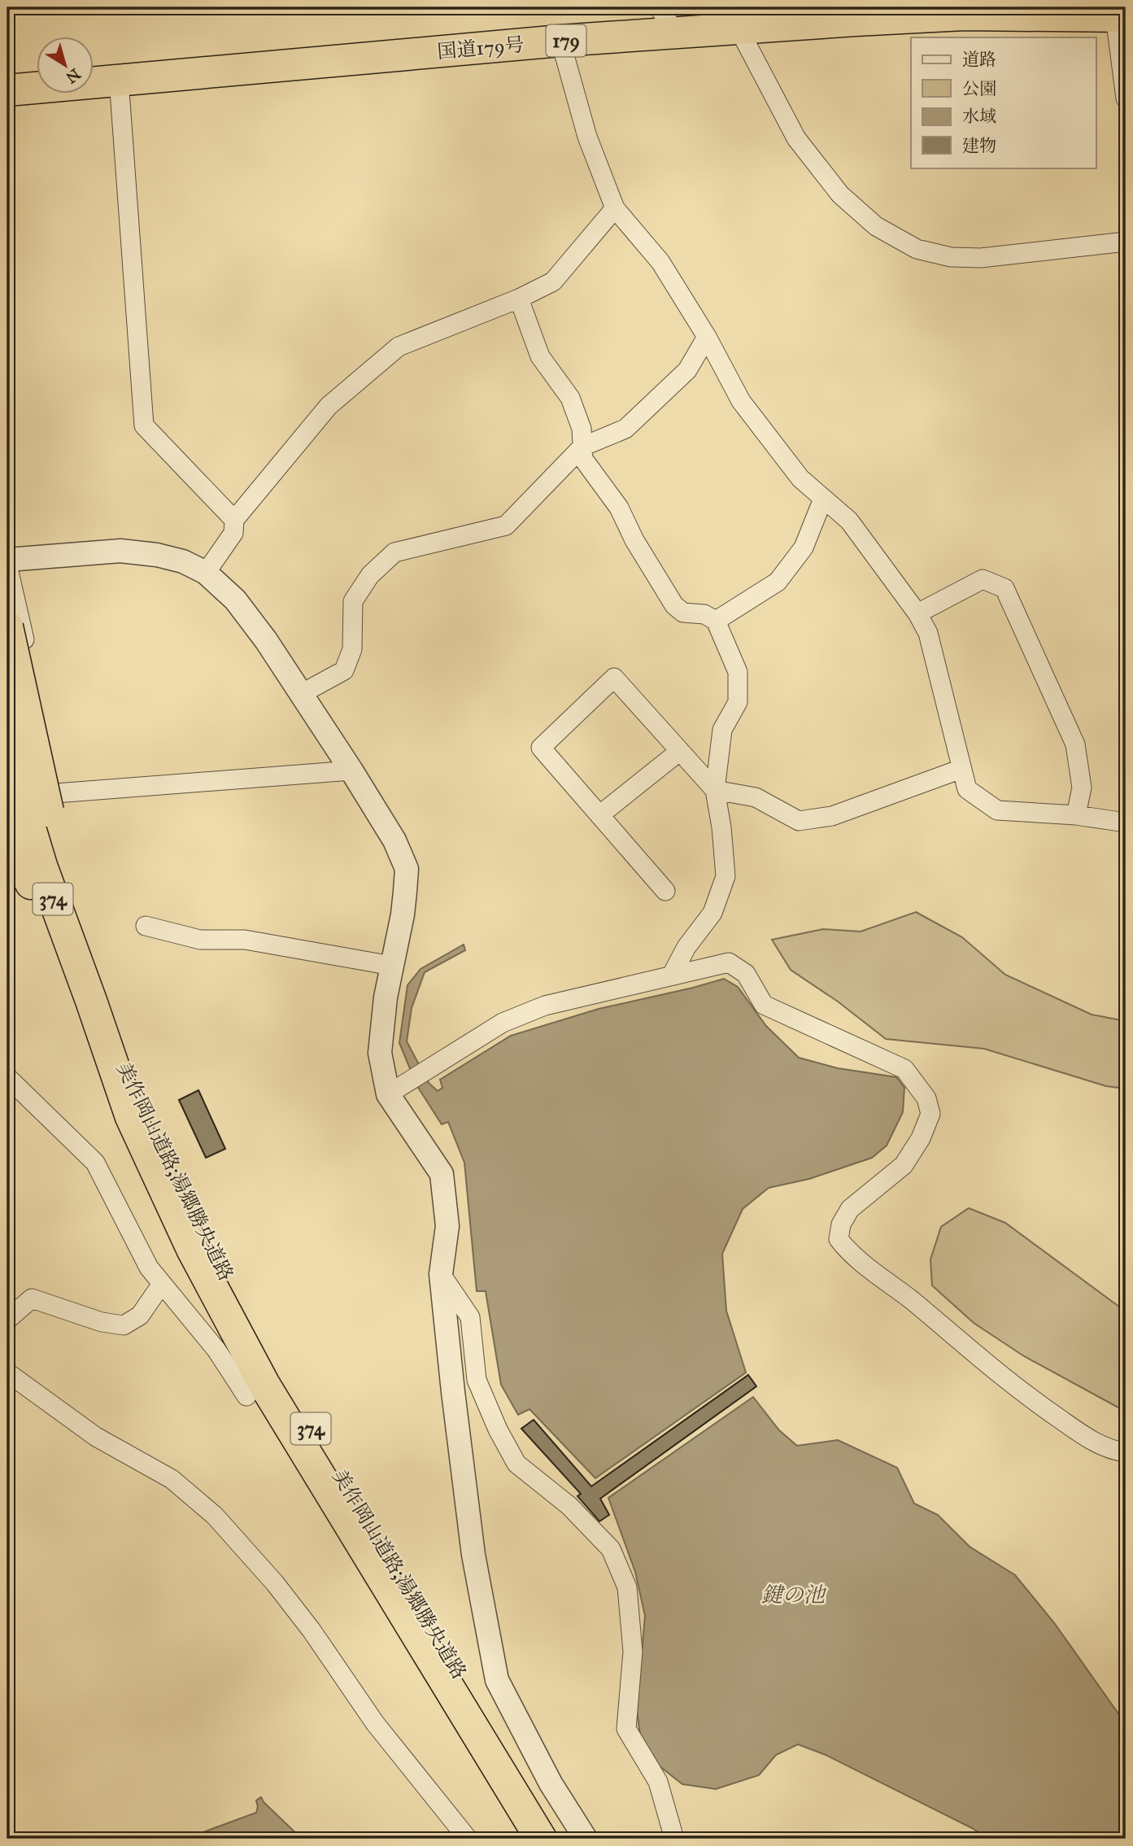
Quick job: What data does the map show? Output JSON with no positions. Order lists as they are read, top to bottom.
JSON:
{
  "streets": {
    "highway": [
      "179",
      "国道179号",
      "374",
      "美作岡山道路;湯郷勝央道路"
    ]
  },
  "water": ["鍵の池"],
  "legend": [
    "道路",
    "公園",
    "水域",
    "建物"
  ],
  "north": "bottom right"
}
